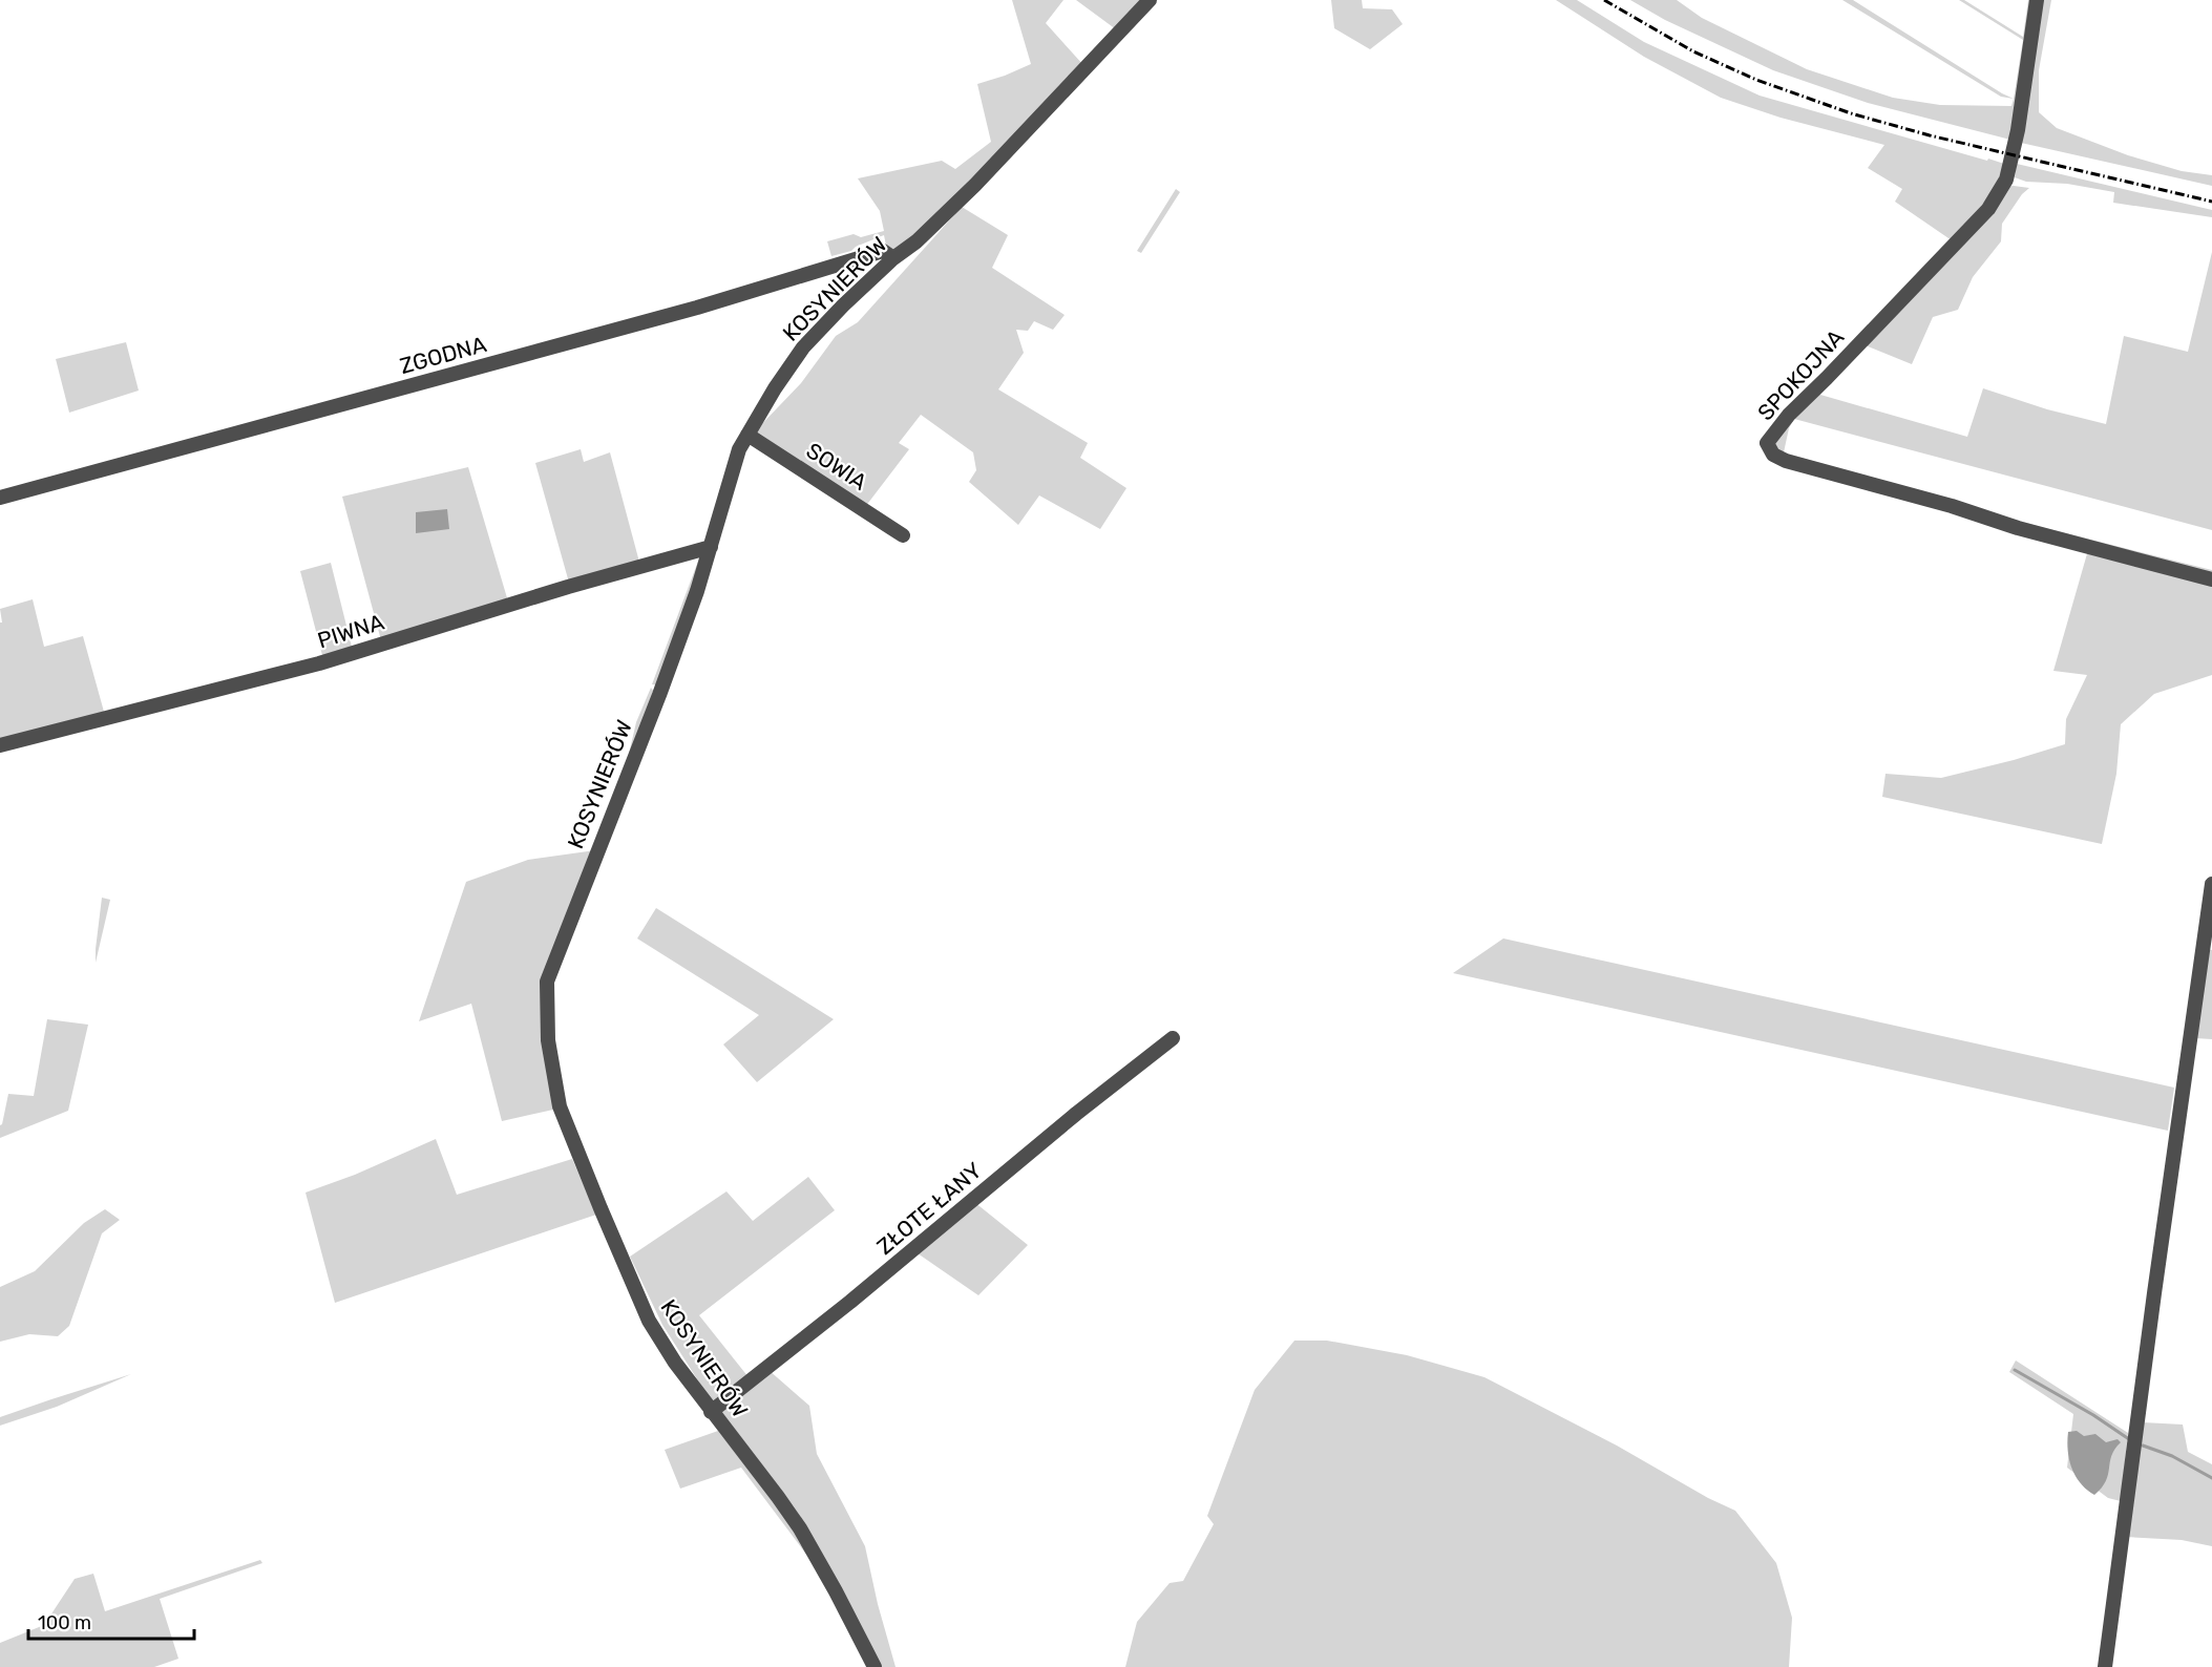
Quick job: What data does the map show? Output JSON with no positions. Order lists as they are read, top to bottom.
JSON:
{
  "streets": {
    "street": [
      "KOSYNIERÓW",
      "ZGODNA",
      "SPOKOJNA",
      "SOWIA",
      "PIWNA",
      "ZŁOTE ŁANY"
    ]
  },
  "crossings": [
    ["KOSYNIERÓW", "ZGODNA"],
    ["KOSYNIERÓW", "SOWIA"],
    ["KOSYNIERÓW", "PIWNA"],
    ["KOSYNIERÓW", "ZŁOTE ŁANY"]
  ],
  "scale_bar": "100 m"
}
